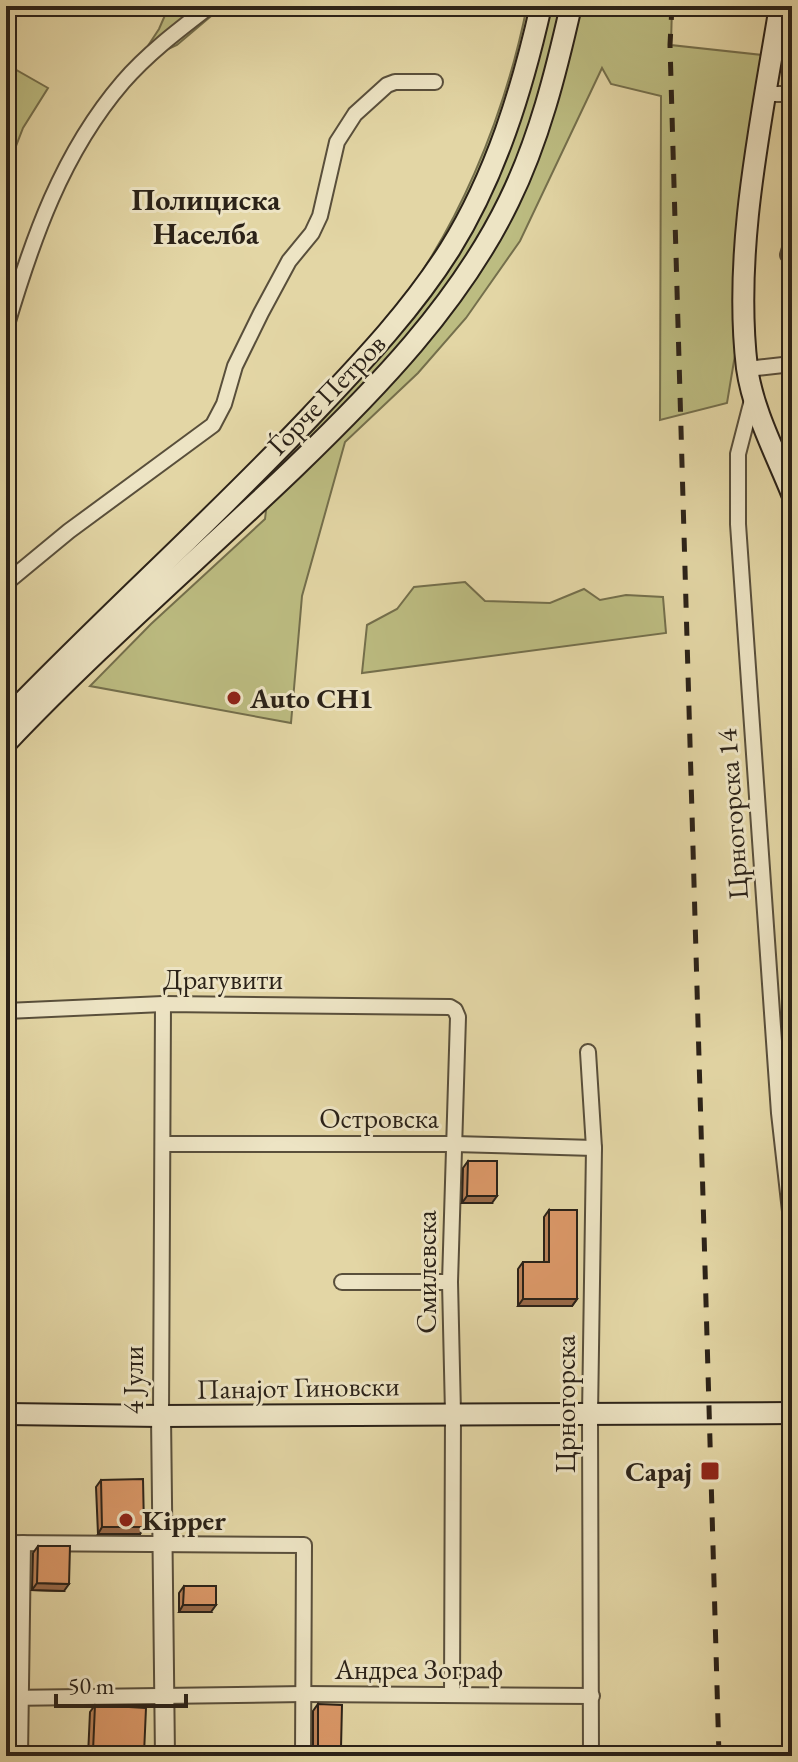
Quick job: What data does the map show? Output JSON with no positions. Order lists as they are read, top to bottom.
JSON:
{
  "streets": {
    "main road": ["Ѓорче Петров", "Панајот Гиновски"],
    "street": [
      "Црногорска 14",
      "Драгувити",
      "Островска",
      "Смилевска",
      "4 Јули",
      "Црногорска",
      "Андреа Зограф"
    ]
  },
  "crossings": [
    ["Драгувити", "Смилевска"],
    ["Драгувити", "4 Јули"],
    ["Островска", "Смилевска"],
    ["Островска", "4 Јули"],
    ["Островска", "Црногорска"],
    ["Смилевска", "Панајот Гиновски"],
    ["Смилевска", "Андреа Зограф"],
    ["4 Јули", "Панајот Гиновски"],
    ["4 Јули", "Андреа Зограф"],
    ["Панајот Гиновски", "Црногорска"],
    ["Црногорска", "Андреа Зограф"]
  ],
  "districts": ["Полициска Населба"],
  "places": {
    "other": ["Auto CH1", "Kipper"],
    "transit": ["Сарај"]
  },
  "scale_bar": "50 m"
}
